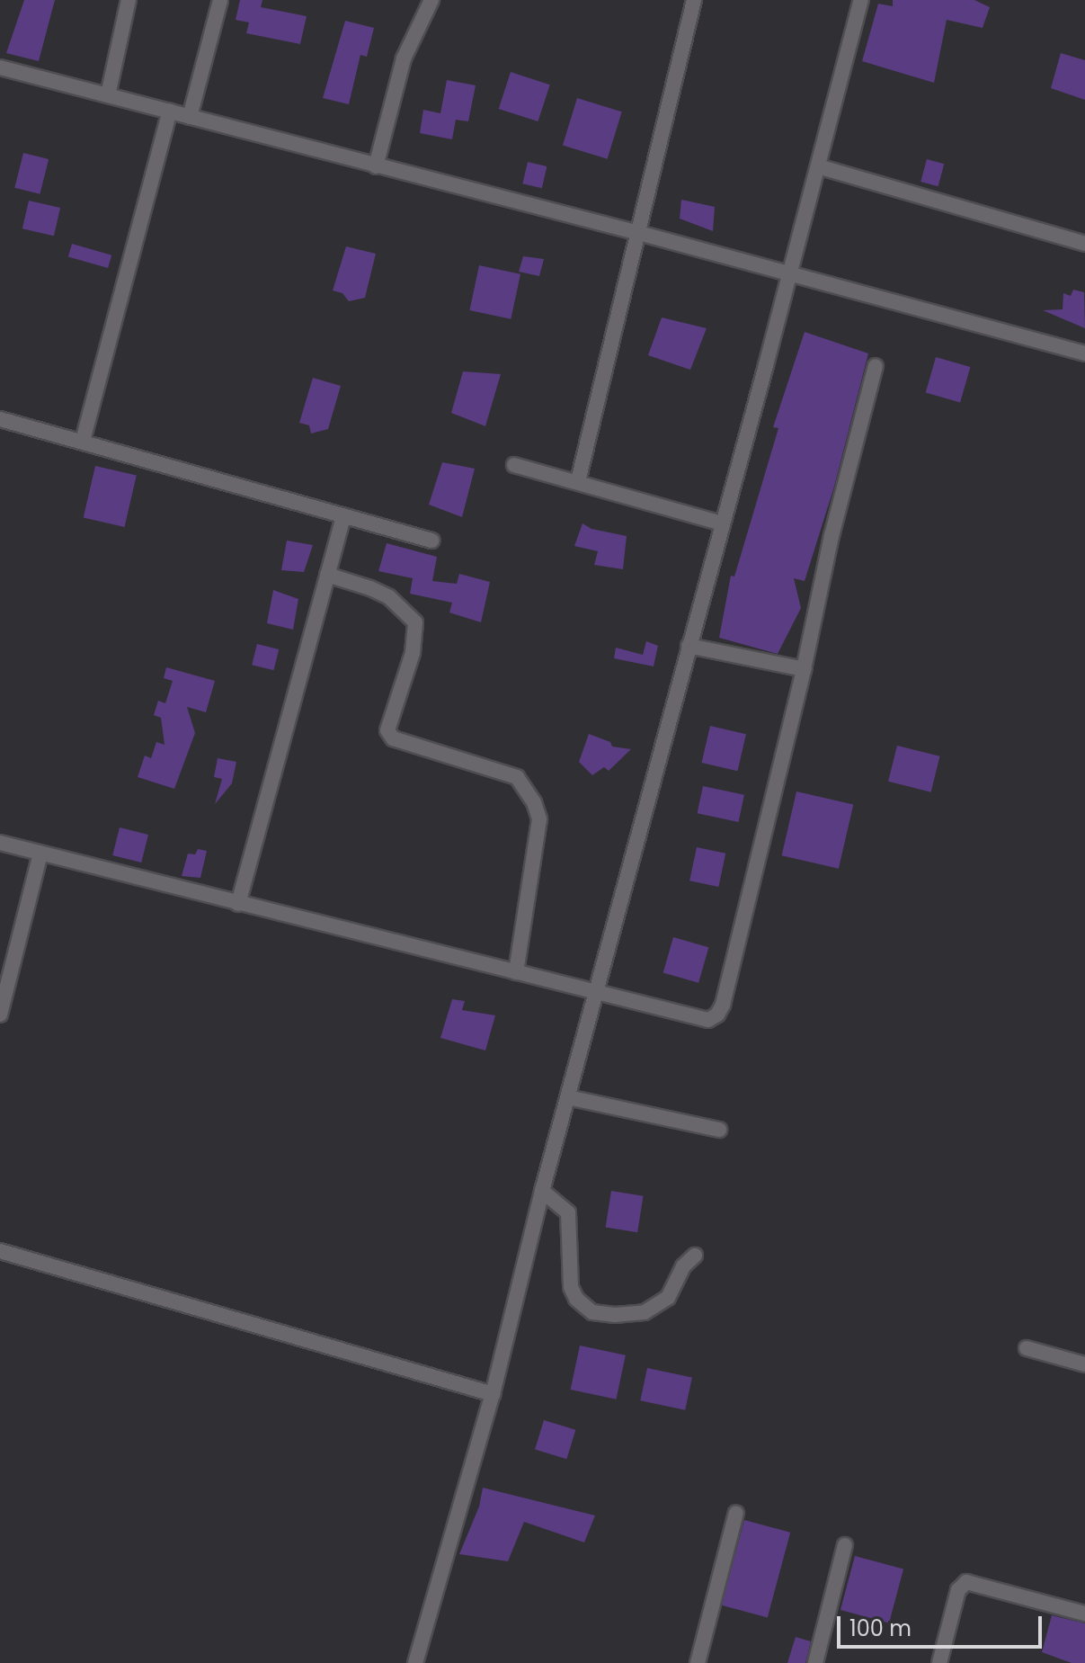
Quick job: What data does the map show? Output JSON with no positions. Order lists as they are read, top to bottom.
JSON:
{
  "scale_bar": "100 m"
}
